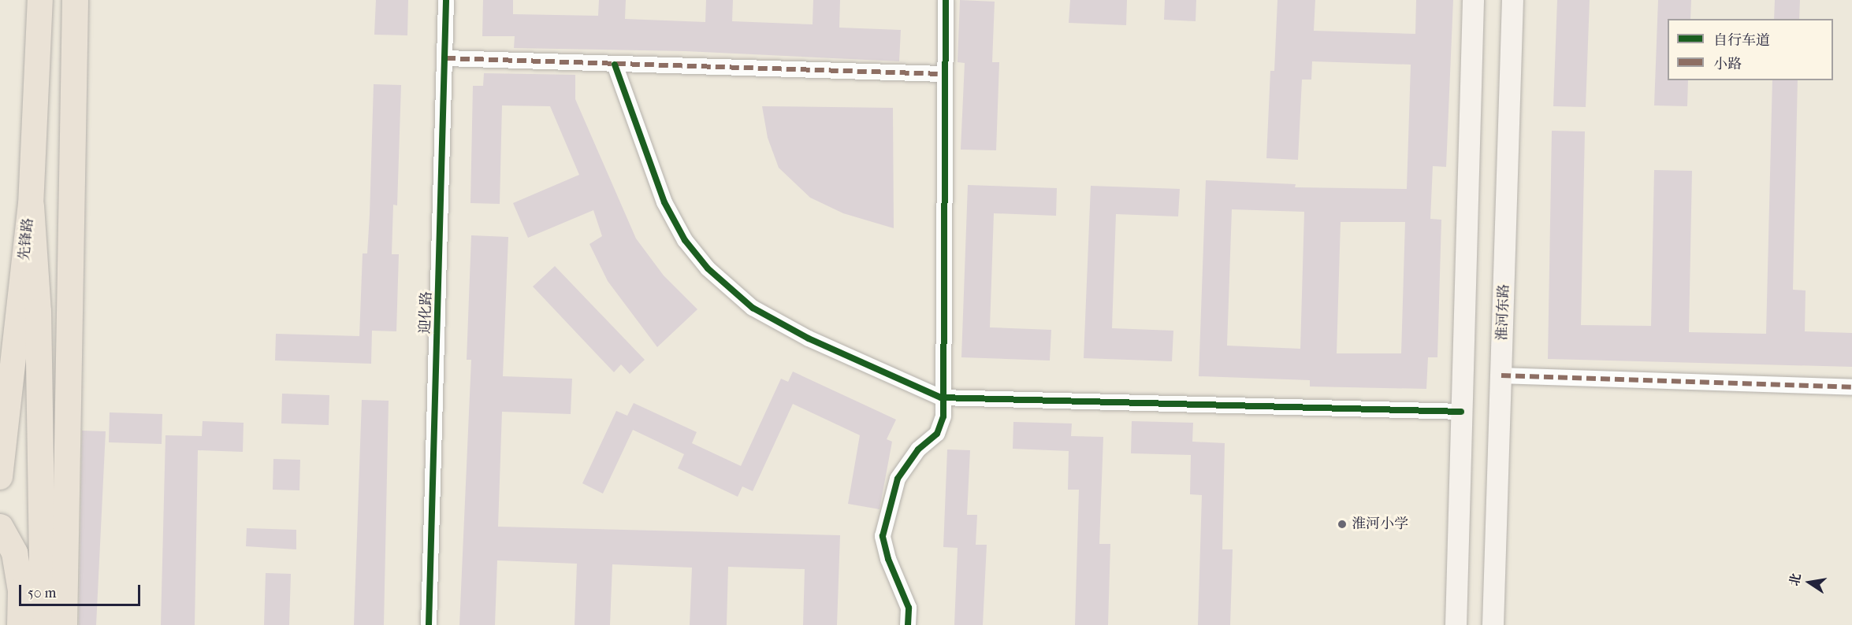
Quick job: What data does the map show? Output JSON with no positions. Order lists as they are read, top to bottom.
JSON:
{
  "streets": {
    "main road": ["先锋路", "淮河东路"],
    "street": ["迎化路"]
  },
  "places": ["淮河小学"],
  "legend": ["自行车道", "小路"],
  "scale_bar": "50 m",
  "north": "left"
}
